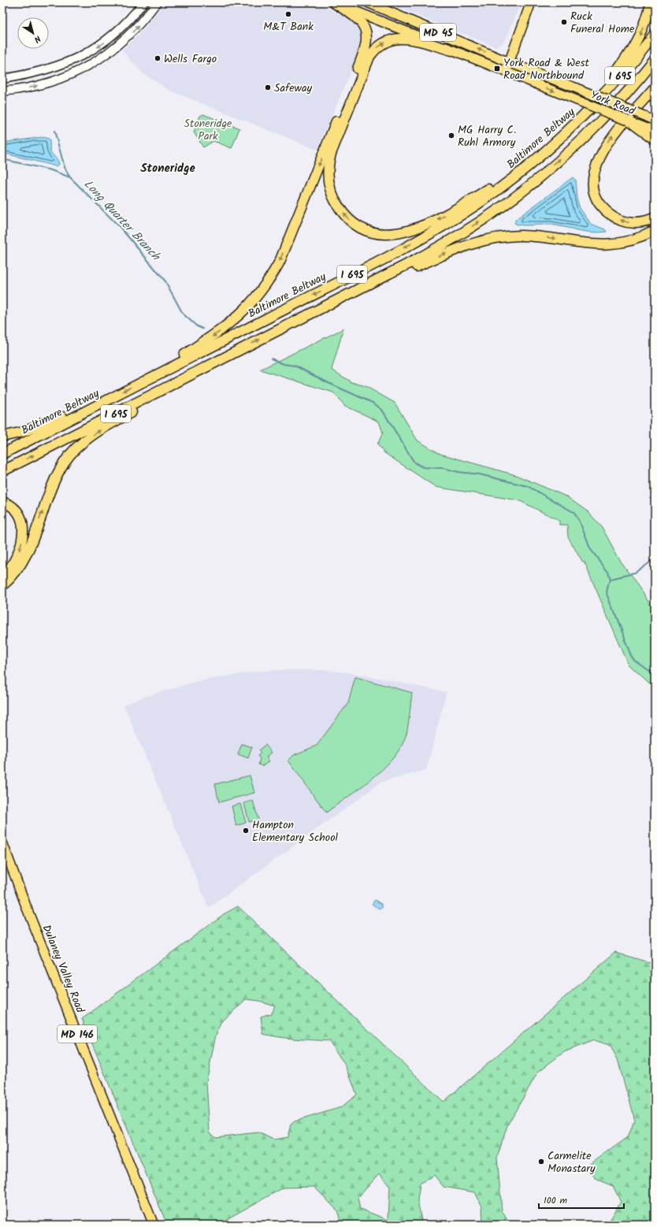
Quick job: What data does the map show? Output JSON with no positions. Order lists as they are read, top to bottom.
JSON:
{
  "streets": {
    "highway": ["I 695", "Baltimore Beltway"],
    "main road": [
      "MD 45",
      "York Road",
      "Dulaney Valley Road",
      "MD 146"
    ]
  },
  "districts": ["Stoneridge"],
  "water": ["Long Quarter Branch"],
  "parks": ["Stoneridge Park"],
  "places": {
    "other": [
      "M&T Bank",
      "Ruck Funeral Home",
      "Wells Fargo",
      "Safeway",
      "MG Harry C. Ruhl Armory",
      "Hampton Elementary School",
      "Carmelite Monastary"
    ],
    "transit": ["York Road & West Road Northbound"]
  },
  "scale_bar": "100 m",
  "north": "bottom right"
}
